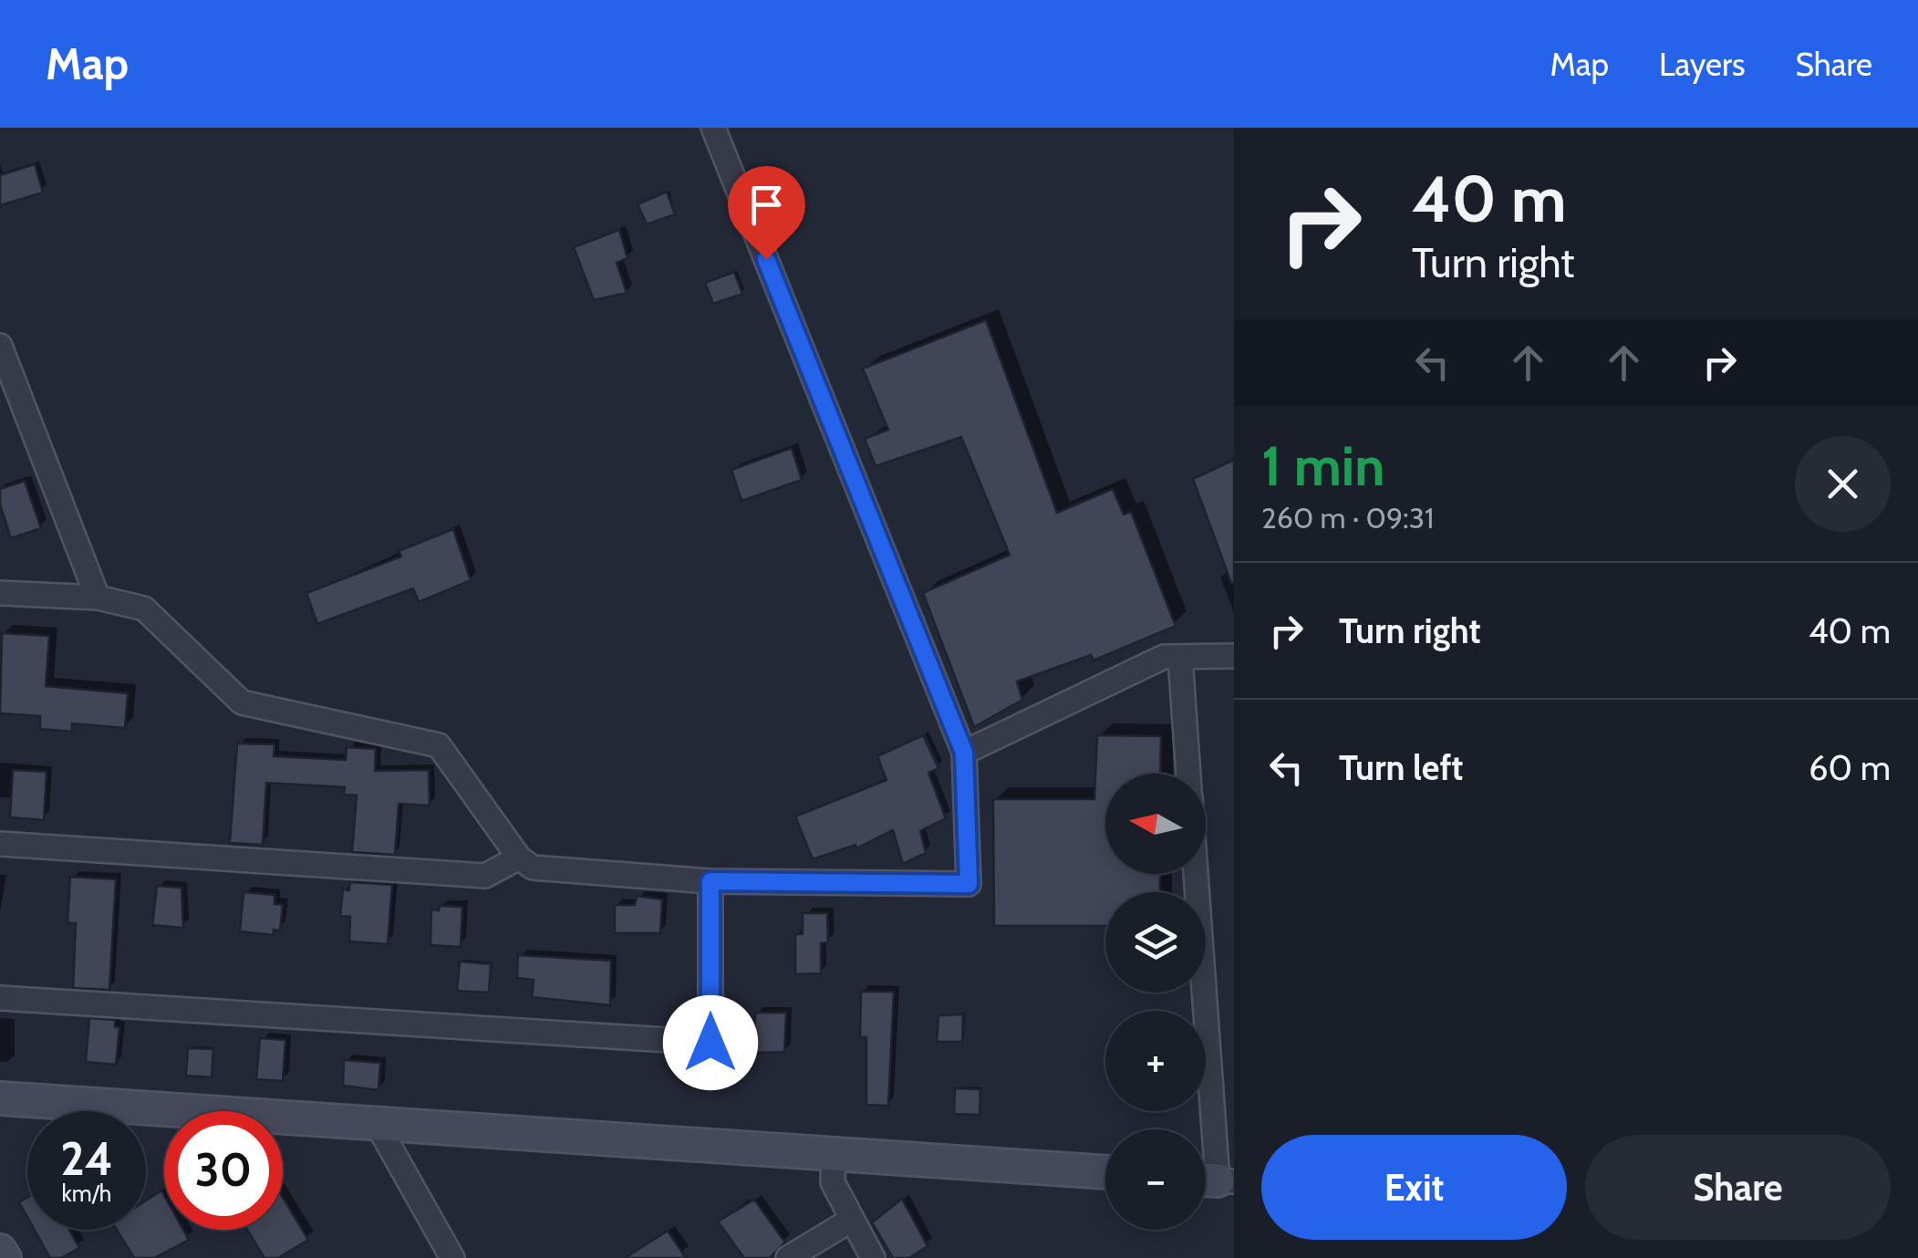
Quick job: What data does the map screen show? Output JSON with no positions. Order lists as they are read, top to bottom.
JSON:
{
  "north": "left",
  "page": {
    "header": "Map",
    "nav": ["Map", "Layers", "Share"],
    "turn": ["40 m", "Turn right"],
    "heading": ["1 min", "260 m · 09:31"],
    "list": [
      {
        "name": "Turn right",
        "value": "40 m"
      },
      {
        "name": "Turn left",
        "value": "60 m"
      }
    ],
    "map_buttons": ["+", "−"],
    "speed": "24 km/h",
    "limit": "30",
    "buttons": ["Exit", "Share"]
  }
}
